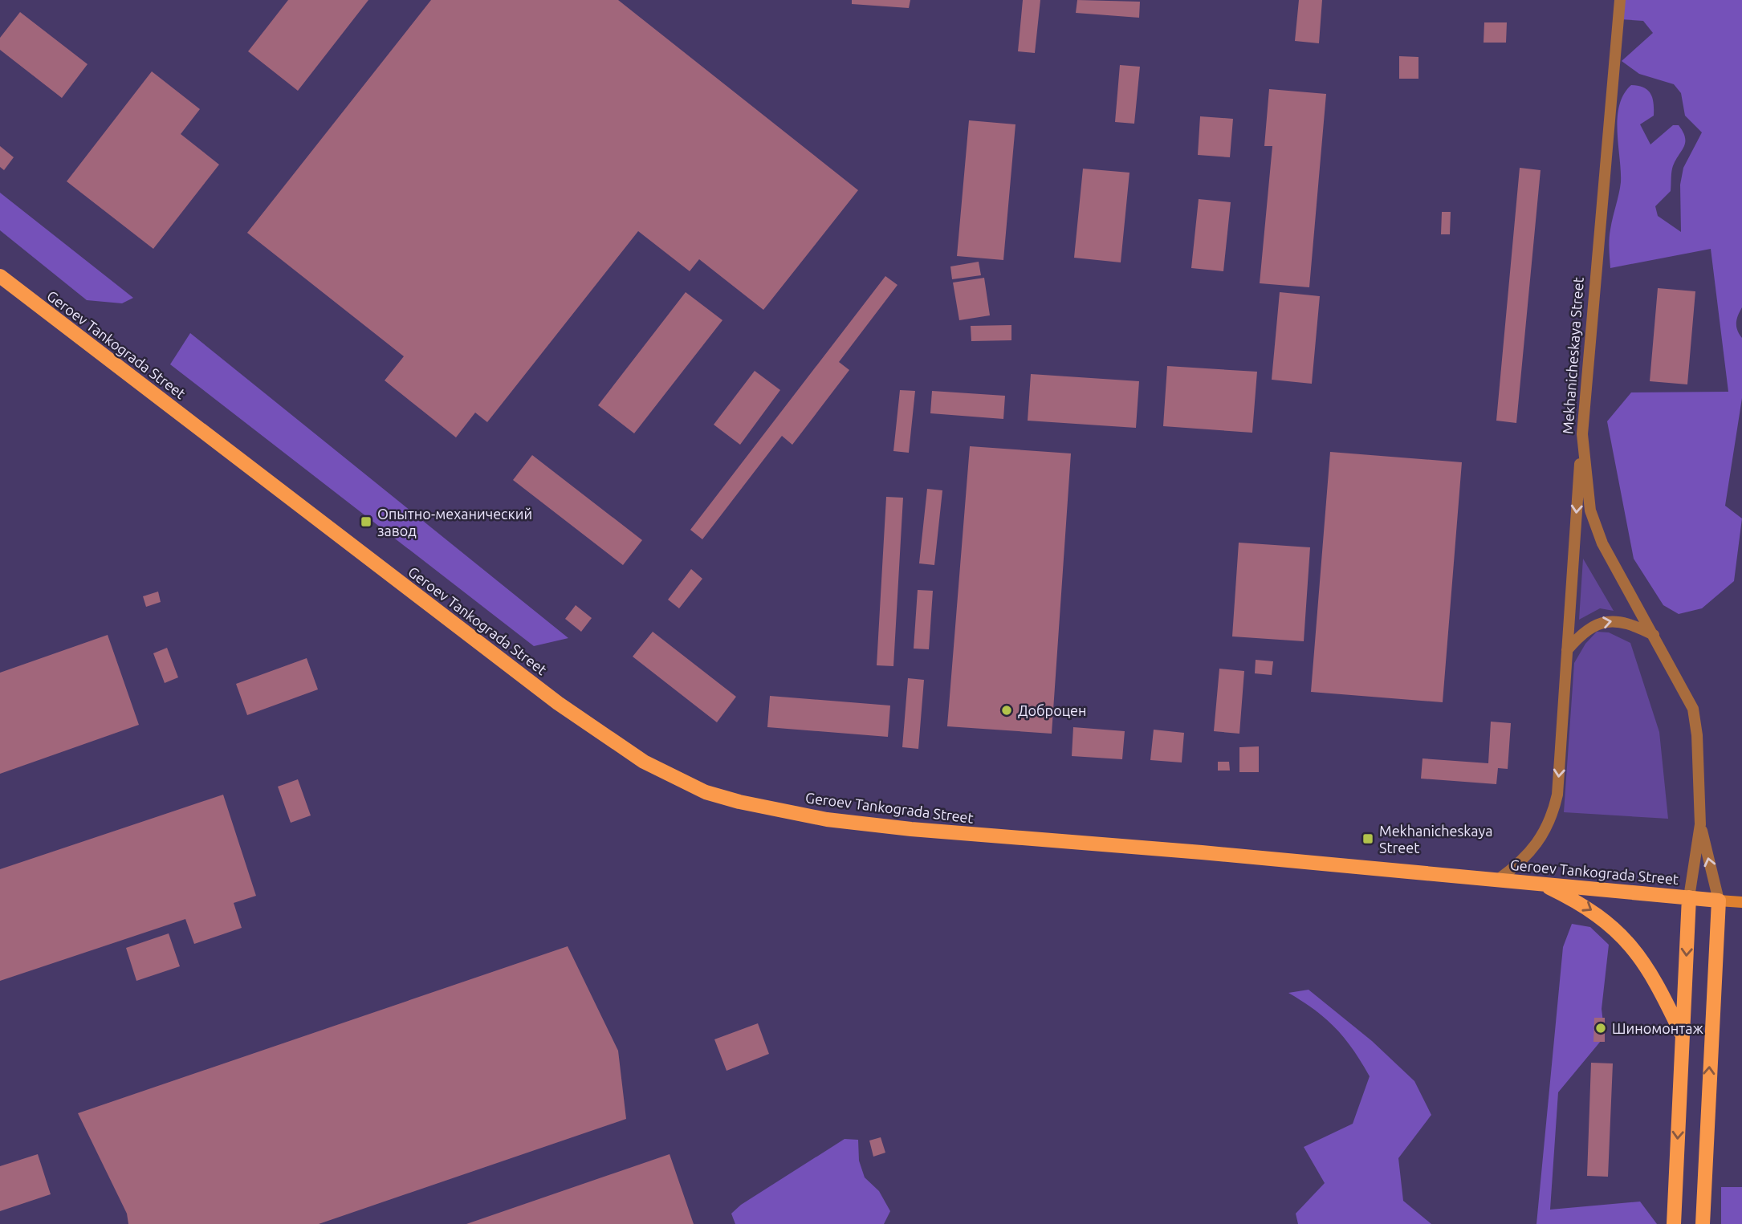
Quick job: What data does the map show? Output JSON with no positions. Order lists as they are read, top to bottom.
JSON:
{
  "streets": {
    "main road": ["Geroev Tankograda Street", "Mekhanicheskaya Street"]
  },
  "crossings": [
    ["Geroev Tankograda Street", "Mekhanicheskaya Street"]
  ],
  "places": {
    "transit": ["Опытно-механический завод", "Mekhanicheskaya Street"],
    "other": ["Доброцен", "Шиномонтаж"]
  }
}
